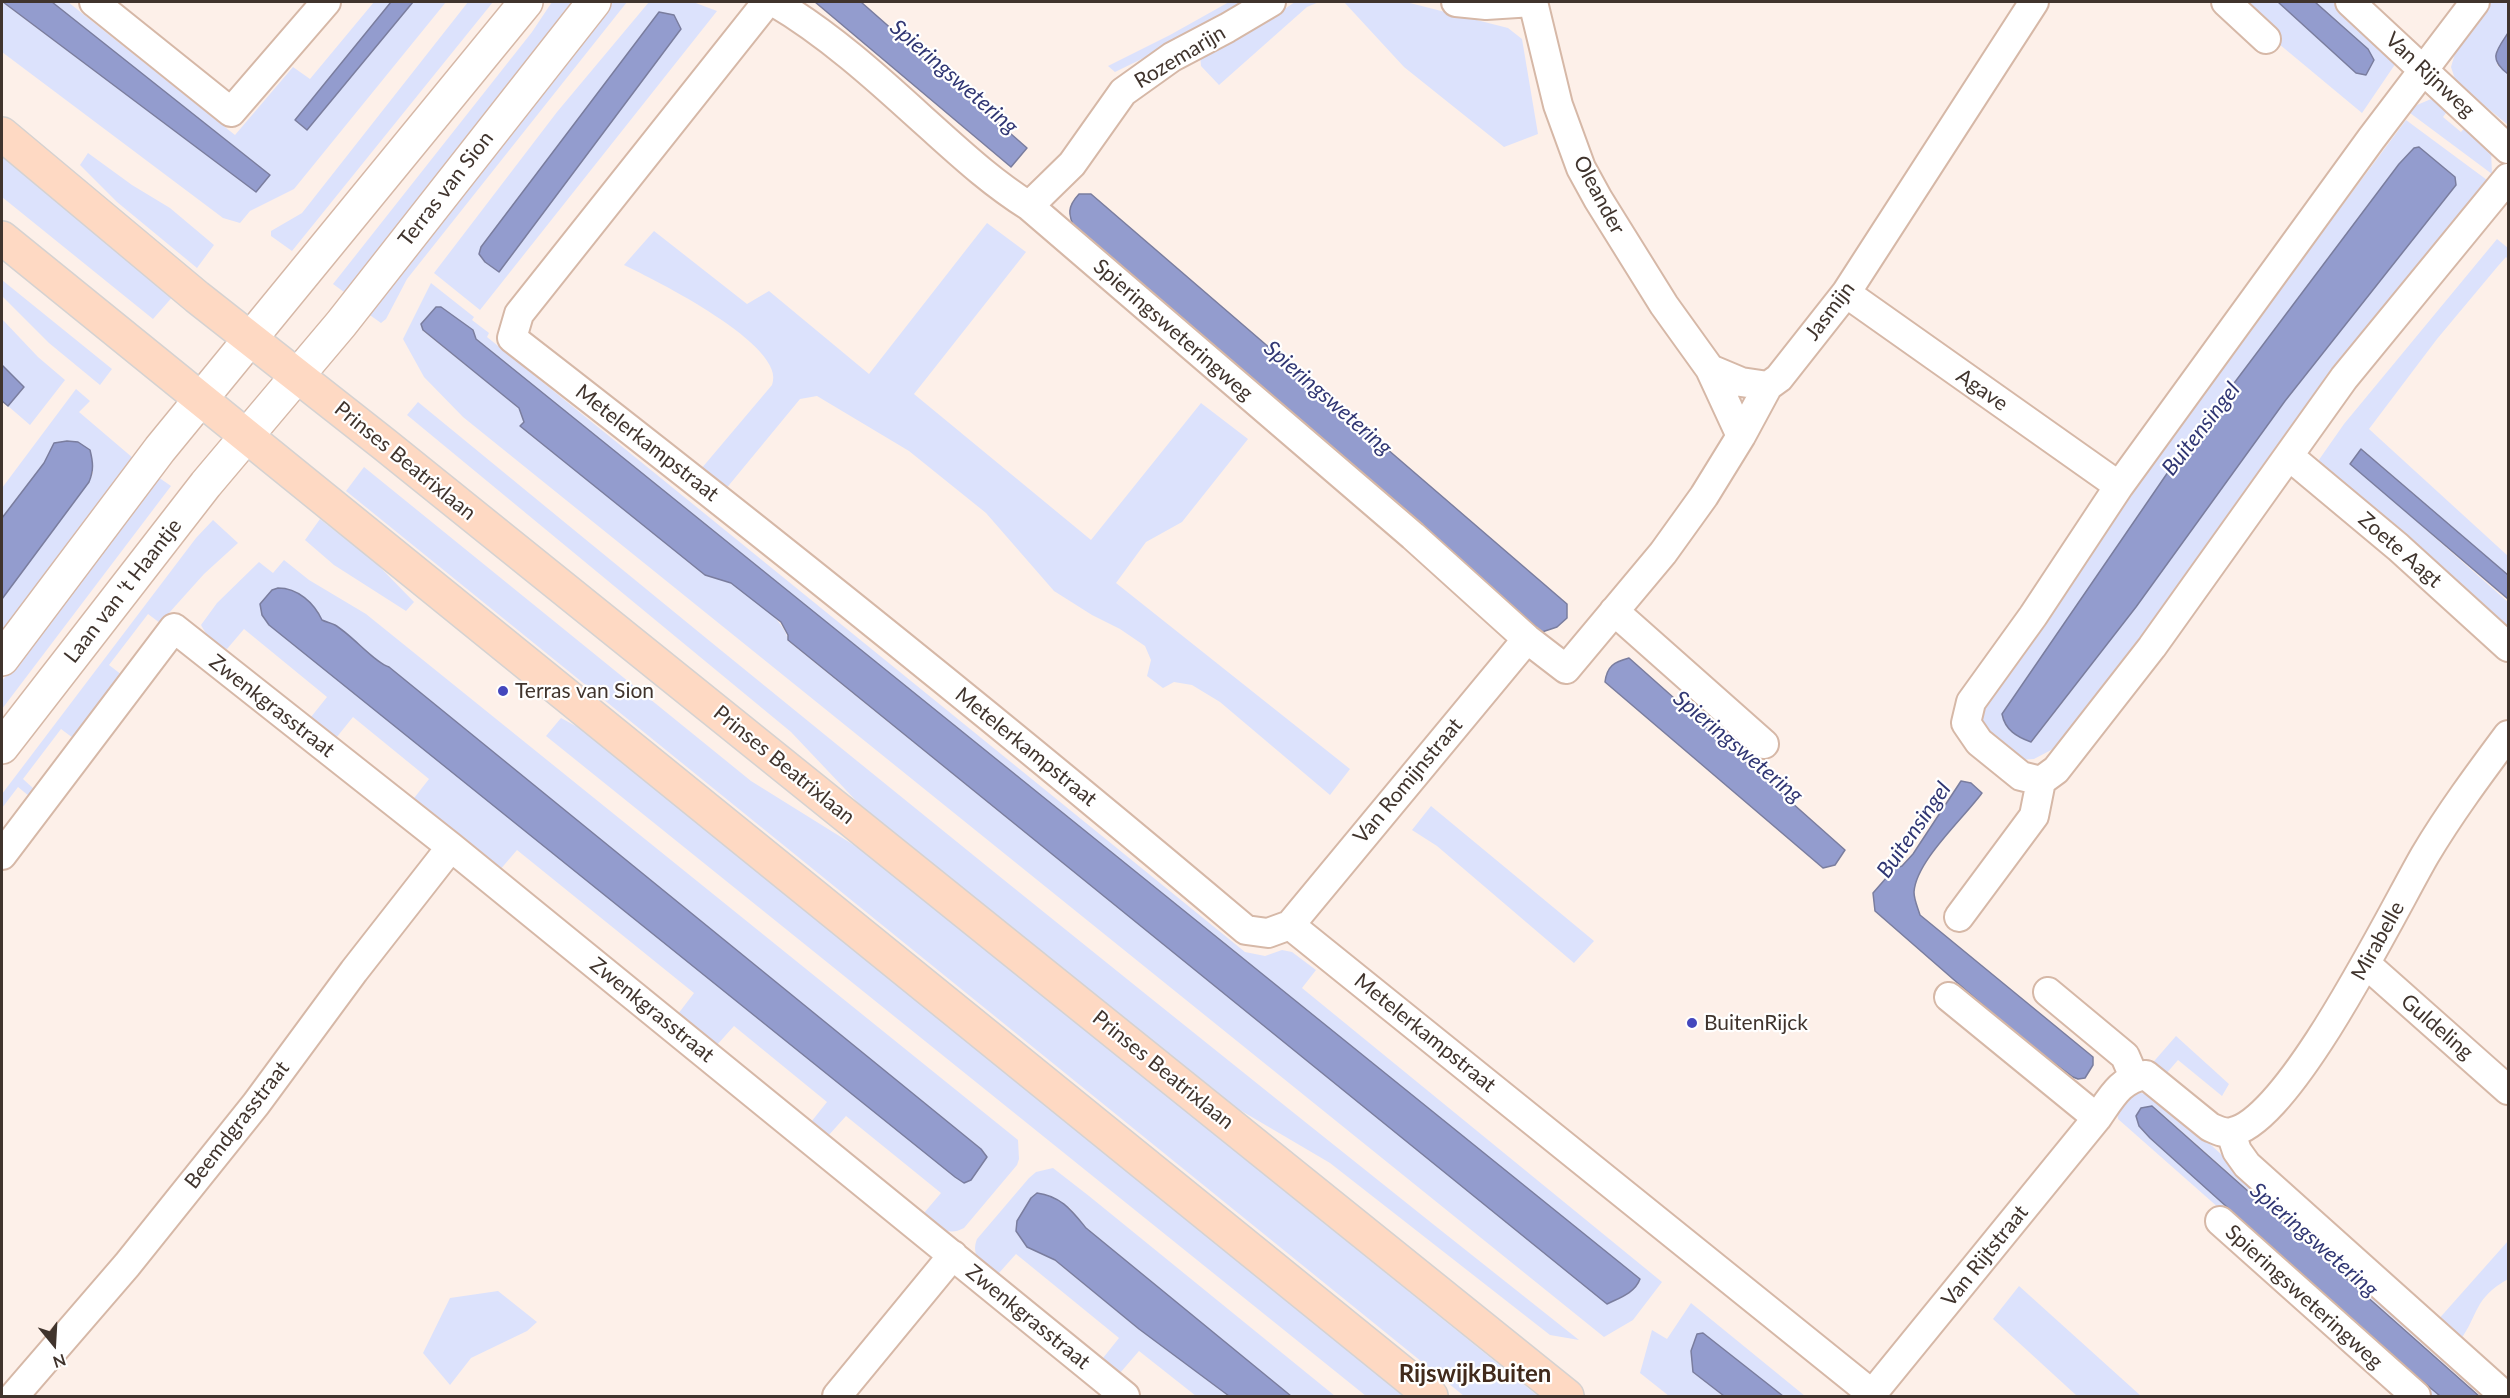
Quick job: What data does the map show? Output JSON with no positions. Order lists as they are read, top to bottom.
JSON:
{
  "streets": {
    "main road": ["Prinses Beatrixlaan"],
    "street": [
      "Rozemarijn",
      "Van Rijnweg",
      "Terras van Sion",
      "Oleander",
      "Jasmijn",
      "Spieringsweteringweg",
      "Agave",
      "Metelerkampstraat",
      "Zoete Aagt",
      "Laan van 't Haantje",
      "Zwenkgrasstraat",
      "Van Romijnstraat",
      "Mirabelle",
      "Guldeling",
      "Beemdgrasstraat",
      "Van Rijtstraat"
    ]
  },
  "crossings": [
    ["Rozemarijn", "Spieringsweteringweg"],
    ["Terras van Sion", "Prinses Beatrixlaan"],
    ["Terras van Sion", "Laan van 't Haantje"],
    ["Oleander", "Jasmijn"],
    ["Jasmijn", "Spieringsweteringweg"],
    ["Jasmijn", "Agave"],
    ["Spieringsweteringweg", "Van Romijnstraat"],
    ["Metelerkampstraat", "Van Romijnstraat"],
    ["Metelerkampstraat", "Van Rijtstraat"],
    ["Zwenkgrasstraat", "Beemdgrasstraat"],
    ["Mirabelle", "Guldeling"]
  ],
  "districts": ["RijswijkBuiten"],
  "water": ["Spieringswetering", "Buitensingel"],
  "places": ["Terras van Sion", "BuitenRijck"],
  "north": "bottom"
}
